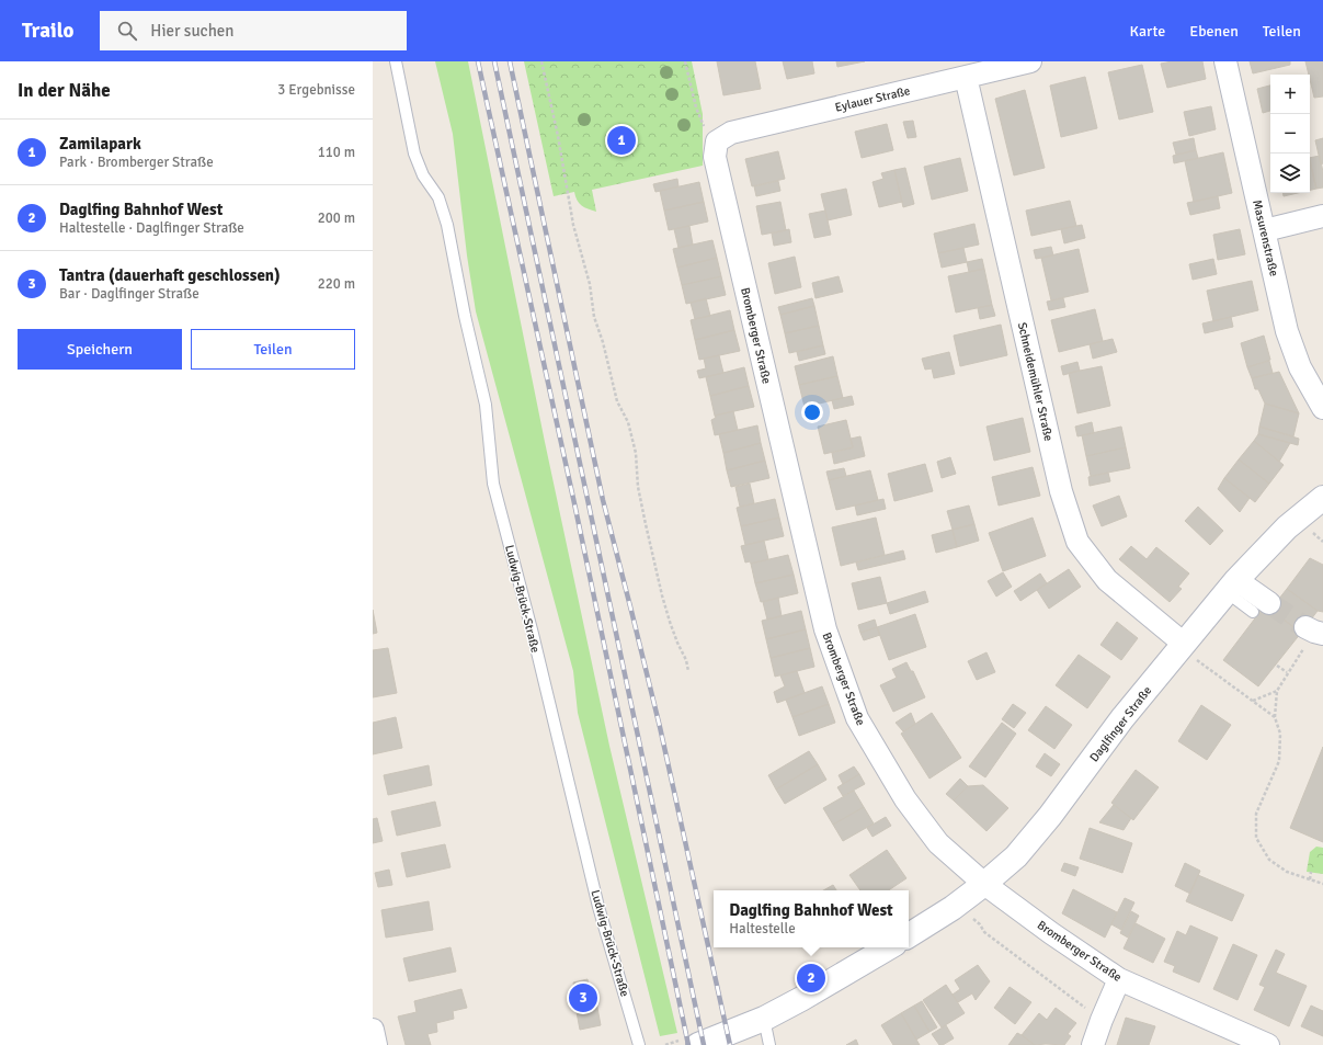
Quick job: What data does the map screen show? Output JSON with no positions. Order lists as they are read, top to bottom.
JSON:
{
  "streets": {
    "street": [
      "Eylauer Straße",
      "Masurenstraße",
      "Bromberger Straße",
      "Schneidemühler Straße",
      "Daglfinger Straße"
    ],
    "lane": ["Ludwig-Brück-Straße"]
  },
  "crossings": [
    ["Eylauer Straße", "Bromberger Straße"],
    ["Eylauer Straße", "Schneidemühler Straße"],
    ["Bromberger Straße", "Daglfinger Straße"],
    ["Schneidemühler Straße", "Daglfinger Straße"]
  ],
  "page": {
    "header": "Trailo",
    "search": "Hier suchen",
    "nav": ["Karte", "Ebenen", "Teilen"],
    "heading": ["In der Nähe", "3 Ergebnisse"],
    "map_buttons": ["+", "−"],
    "list": [
      {
        "mark": "1",
        "name": "Zamilapark",
        "note": "Park · Bromberger Straße",
        "value": "110 m"
      },
      {
        "mark": "2",
        "name": "Daglfing Bahnhof West",
        "note": "Haltestelle · Daglfinger Straße",
        "value": "200 m"
      },
      {
        "mark": "3",
        "name": "Tantra (dauerhaft geschlossen)",
        "note": "Bar · Daglfinger Straße",
        "value": "220 m"
      }
    ],
    "pins": ["1", "2", "3"],
    "buttons": ["Speichern", "Teilen"],
    "popup": ["Daglfing Bahnhof West", "Haltestelle"]
  }
}
